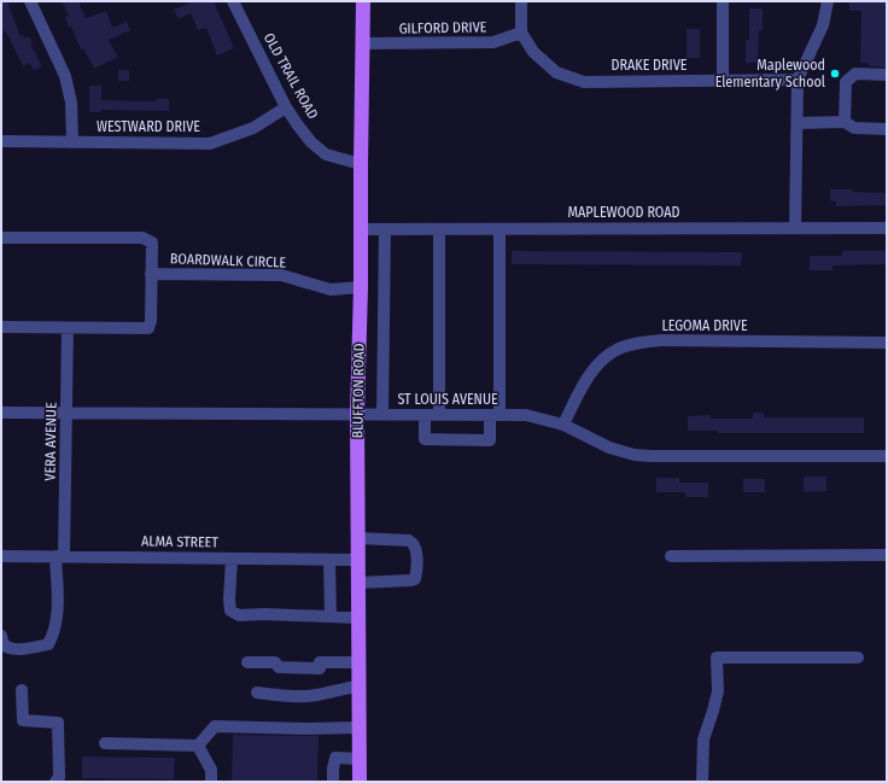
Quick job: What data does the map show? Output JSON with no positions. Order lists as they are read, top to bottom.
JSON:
{
  "streets": {
    "main road": ["BLUFFTON ROAD"],
    "street": [
      "GILFORD DRIVE",
      "DRAKE DRIVE",
      "OLD TRAIL ROAD",
      "WESTWARD DRIVE",
      "MAPLEWOOD ROAD",
      "BOARDWALK CIRCLE",
      "LEGOMA DRIVE",
      "ST LOUIS AVENUE",
      "VERA AVENUE",
      "ALMA STREET"
    ]
  },
  "crossings": [
    ["GILFORD DRIVE", "DRAKE DRIVE"],
    ["GILFORD DRIVE", "BLUFFTON ROAD"],
    ["OLD TRAIL ROAD", "WESTWARD DRIVE"],
    ["OLD TRAIL ROAD", "BLUFFTON ROAD"],
    ["MAPLEWOOD ROAD", "BLUFFTON ROAD"],
    ["BOARDWALK CIRCLE", "BLUFFTON ROAD"],
    ["BOARDWALK CIRCLE", "VERA AVENUE"],
    ["LEGOMA DRIVE", "ST LOUIS AVENUE"],
    ["BLUFFTON ROAD", "ST LOUIS AVENUE"],
    ["BLUFFTON ROAD", "ALMA STREET"],
    ["ST LOUIS AVENUE", "VERA AVENUE"],
    ["VERA AVENUE", "ALMA STREET"]
  ],
  "places": ["Maplewood Elementary School"]
}
